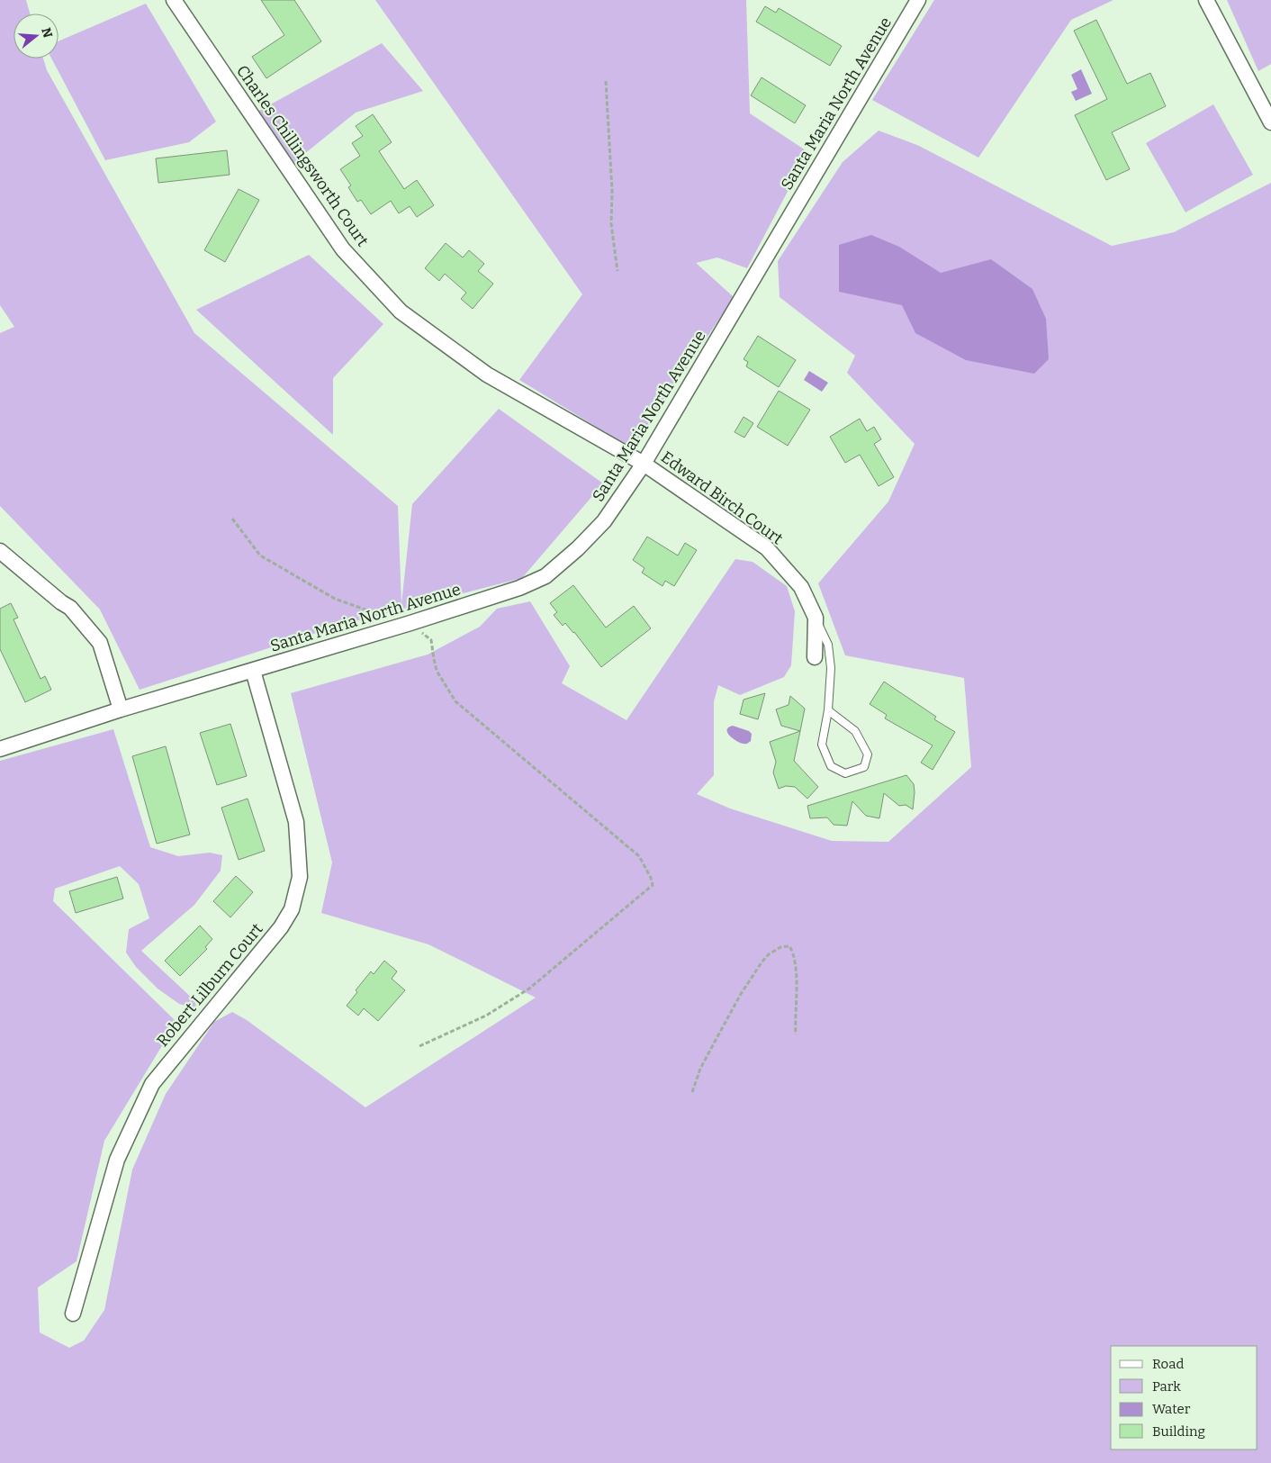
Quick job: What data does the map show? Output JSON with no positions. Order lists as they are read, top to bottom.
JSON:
{
  "streets": {
    "street": [
      "Santa Maria North Avenue",
      "Charles Chillingsworth Court",
      "Edward Birch Court",
      "Robert Lilburn Court"
    ]
  },
  "crossings": [
    ["Santa Maria North Avenue", "Charles Chillingsworth Court"],
    ["Santa Maria North Avenue", "Edward Birch Court"],
    ["Santa Maria North Avenue", "Robert Lilburn Court"],
    ["Charles Chillingsworth Court", "Edward Birch Court"]
  ],
  "legend": [
    "Road",
    "Park",
    "Water",
    "Building"
  ],
  "north": "right"
}
